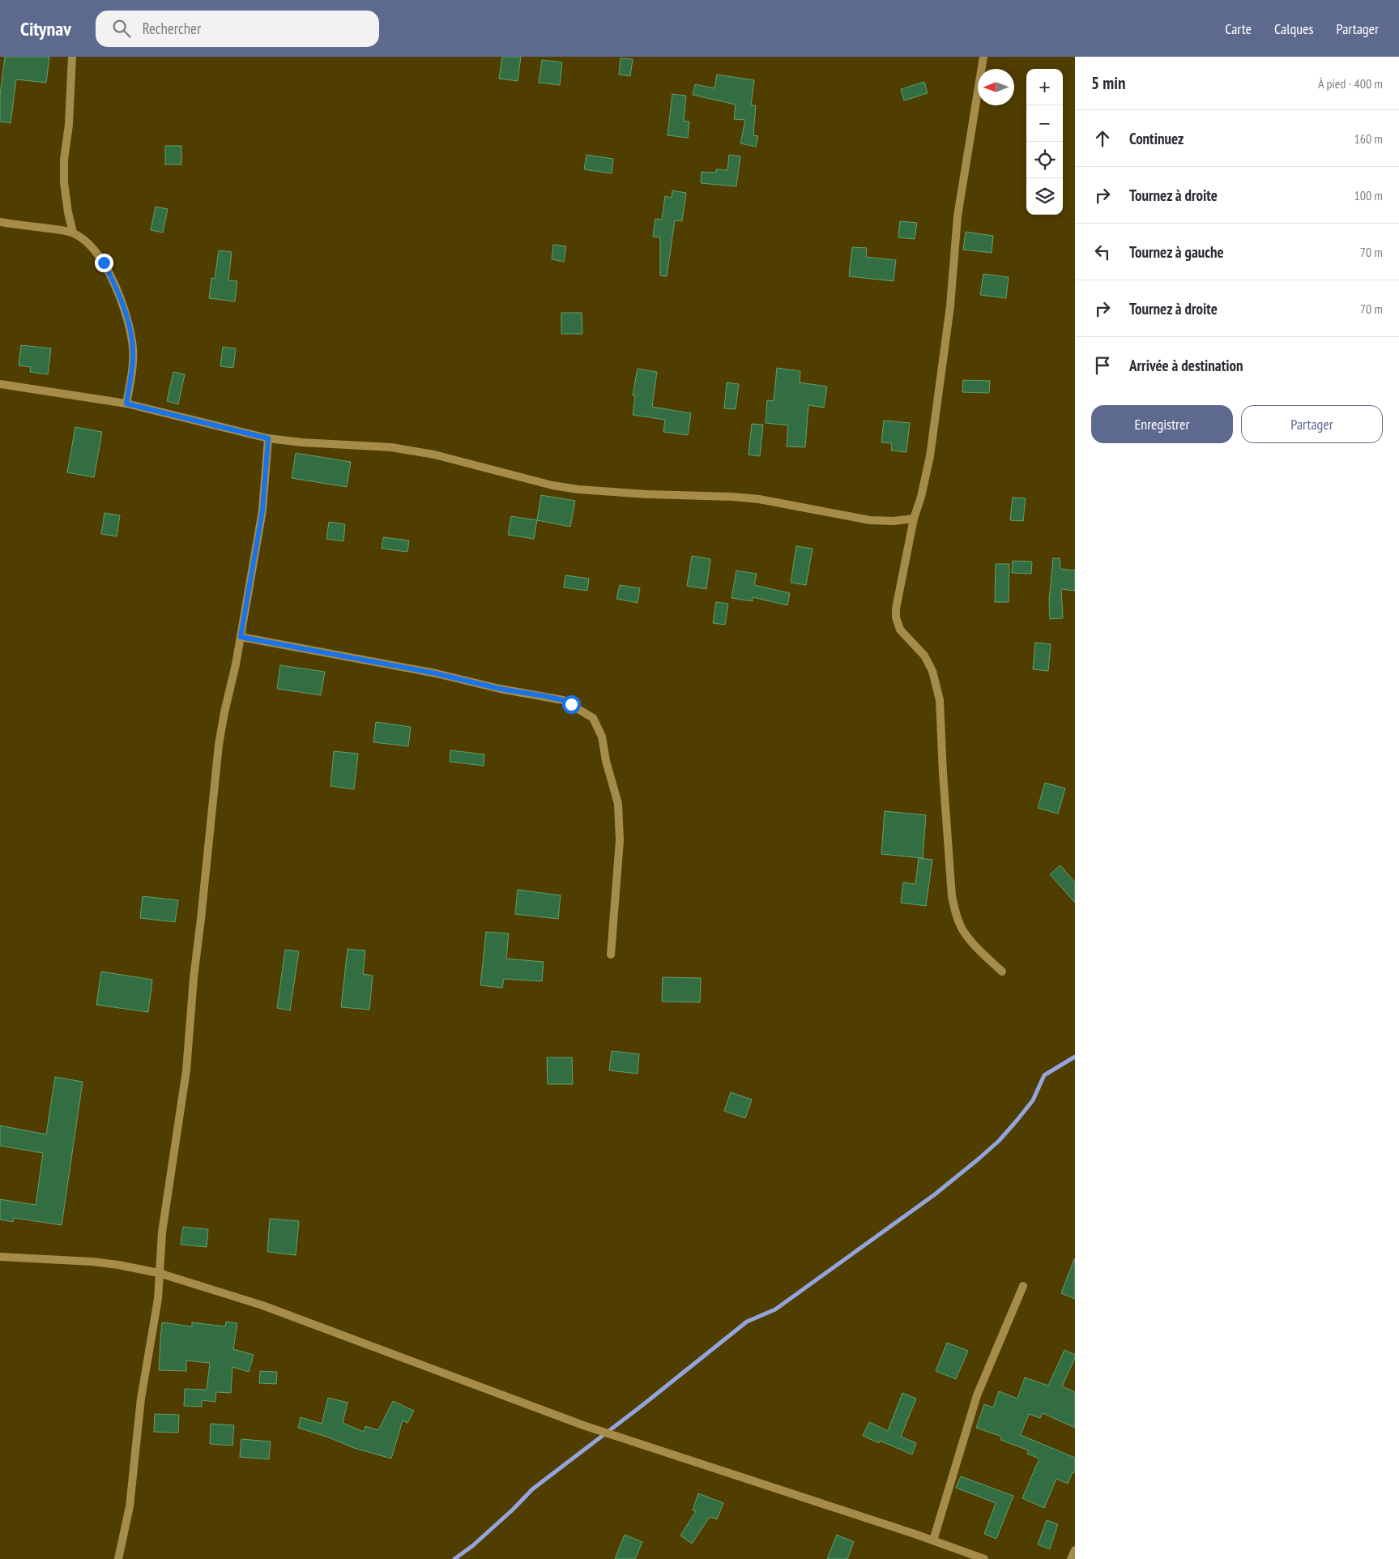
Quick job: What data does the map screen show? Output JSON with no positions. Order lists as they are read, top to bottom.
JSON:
{
  "north": "left",
  "page": {
    "header": "Citynav",
    "search": "Rechercher",
    "nav": ["Carte", "Calques", "Partager"],
    "heading": ["5 min", "À pied · 400 m"],
    "map_buttons": ["+", "−"],
    "list": [
      ["Continuez", "160 m"],
      ["Tournez à droite", "100 m"],
      ["Tournez à gauche", "70 m"],
      ["Tournez à droite", "70 m"],
      "Arrivée à destination"
    ],
    "buttons": ["Enregistrer", "Partager"]
  }
}
